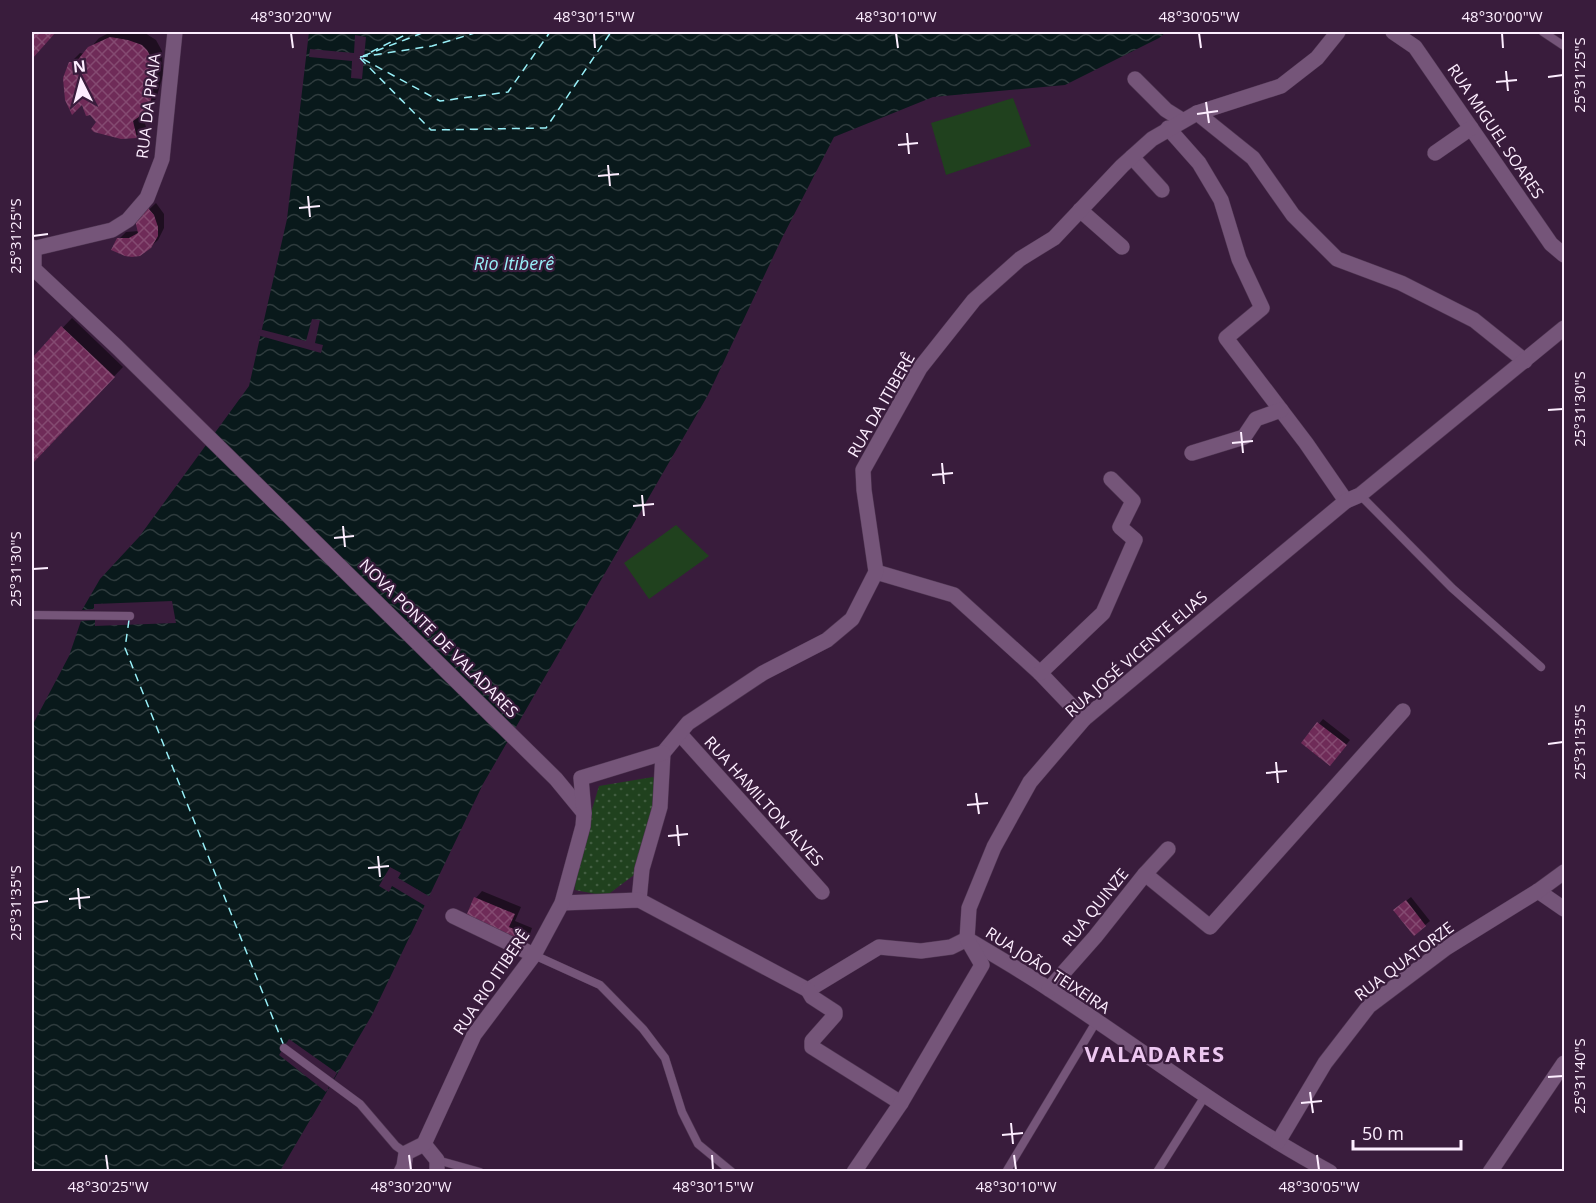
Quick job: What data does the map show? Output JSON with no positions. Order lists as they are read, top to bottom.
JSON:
{
  "streets": {
    "street": [
      "RUA DA PRAIA",
      "RUA MIGUEL SOARES",
      "RUA DA ITIBERÊ",
      "NOVA PONTE DE VALADARES",
      "RUA JOSÉ VICENTE ELIAS",
      "RUA HAMILTON ALVES",
      "RUA QUINZE",
      "RUA QUATORZE",
      "RUA JOÃO TEIXEIRA",
      "RUA RIO ITIBERÊ"
    ]
  },
  "crossings": [
    ["RUA DA PRAIA", "NOVA PONTE DE VALADARES"],
    ["NOVA PONTE DE VALADARES", "RUA RIO ITIBERÊ"],
    ["RUA JOSÉ VICENTE ELIAS", "RUA JOÃO TEIXEIRA"],
    ["RUA QUINZE", "RUA JOÃO TEIXEIRA"],
    ["RUA QUATORZE", "RUA JOÃO TEIXEIRA"]
  ],
  "districts": ["VALADARES"],
  "water": ["Rio Itiberê"],
  "scale_bar": "50 m",
  "north": "top",
  "coordinates": [
    "48°30'20\"W",
    "48°30'15\"W",
    "48°30'10\"W",
    "48°30'05\"W",
    "48°30'00\"W",
    "25°31'25\"S",
    "25°31'30\"S",
    "25°31'35\"S",
    "25°31'40\"S",
    "48°30'25\"W"
  ]
}
